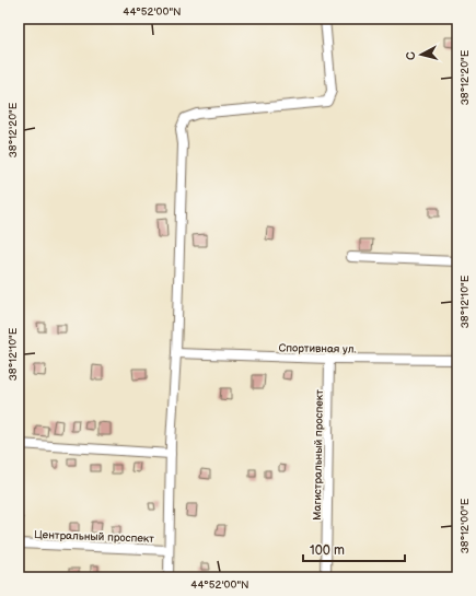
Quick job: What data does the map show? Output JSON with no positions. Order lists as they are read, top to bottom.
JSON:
{
  "streets": {
    "street": ["Спортивная ул.", "Магистральный проспект", "Центральный проспект"]
  },
  "crossings": [
    ["Спортивная ул.", "Магистральный проспект"]
  ],
  "scale_bar": "100 m",
  "north": "left",
  "coordinates": [
    "44°52'00\"N",
    "38°12'20\"E",
    "38°12'10\"E",
    "38°12'00\"E"
  ]
}
